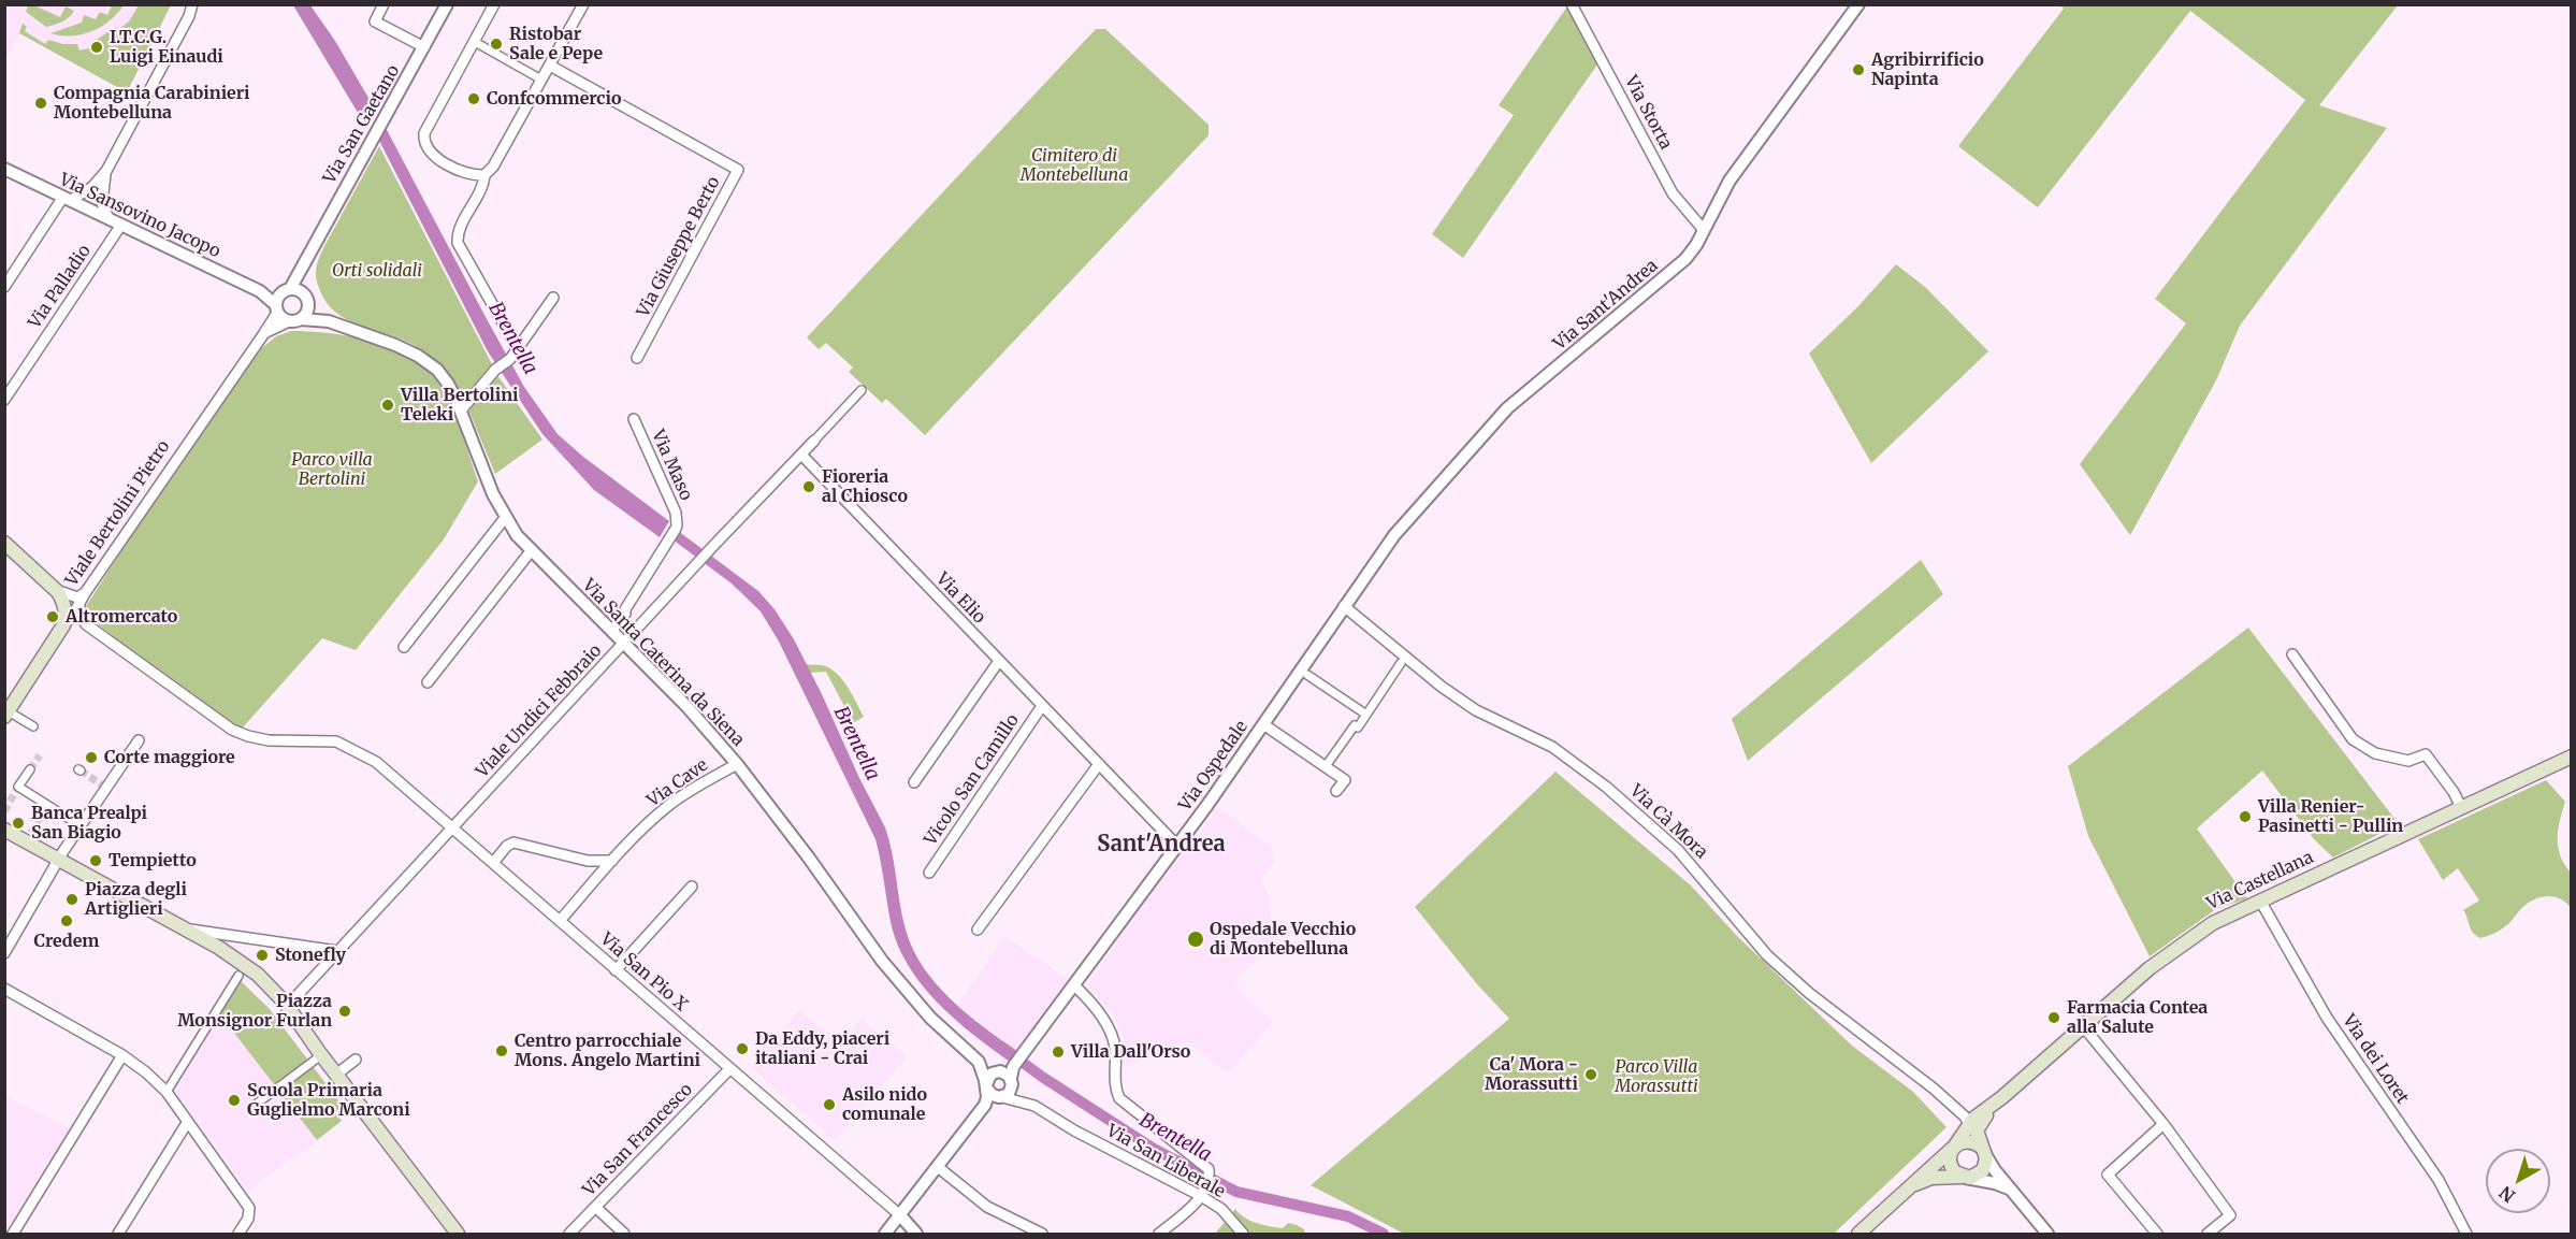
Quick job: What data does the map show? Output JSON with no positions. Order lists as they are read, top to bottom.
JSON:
{
  "streets": {
    "main road": ["Viale Bertolini Pietro", "Via Castellana"],
    "street": [
      "Via Storta",
      "Via San Gaetano",
      "Via Sansovino Jacopo",
      "Via Giuseppe Berto",
      "Via Palladio",
      "Via Sant'Andrea",
      "Via Maso",
      "Via Elio",
      "Via Santa Caterina da Siena",
      "Viale Undici Febbraio",
      "Via Ospedale",
      "Vicolo San Camillo",
      "Via Cave",
      "Via Cà Mora",
      "Via San Pio X",
      "Via dei Loret",
      "Via San Francesco",
      "Via San Liberale"
    ]
  },
  "crossings": [
    ["Via Storta", "Via Sant'Andrea"],
    ["Via San Gaetano", "Via Sansovino Jacopo"],
    ["Via San Gaetano", "Viale Bertolini Pietro"],
    ["Via San Gaetano", "Via Santa Caterina da Siena"],
    ["Via Sansovino Jacopo", "Via Palladio"],
    ["Via Sansovino Jacopo", "Viale Bertolini Pietro"],
    ["Via Sansovino Jacopo", "Via Santa Caterina da Siena"],
    ["Via Sant'Andrea", "Via Ospedale"],
    ["Via Sant'Andrea", "Via Cà Mora"],
    ["Via Maso", "Via Santa Caterina da Siena"],
    ["Viale Bertolini Pietro", "Via Santa Caterina da Siena"],
    ["Via Elio", "Viale Undici Febbraio"],
    ["Via Elio", "Via Ospedale"],
    ["Via Elio", "Vicolo San Camillo"],
    ["Via Santa Caterina da Siena", "Viale Undici Febbraio"],
    ["Via Santa Caterina da Siena", "Via Ospedale"],
    ["Via Santa Caterina da Siena", "Via Cave"],
    ["Via Santa Caterina da Siena", "Via San Liberale"],
    ["Viale Undici Febbraio", "Via San Pio X"],
    ["Via Ospedale", "Via Cà Mora"],
    ["Via Ospedale", "Via San Liberale"],
    ["Via Cave", "Via San Pio X"],
    ["Via Cà Mora", "Via Castellana"],
    ["Via Castellana", "Via dei Loret"],
    ["Via San Pio X", "Via San Francesco"]
  ],
  "districts": ["Sant'Andrea"],
  "water": ["Brentella"],
  "parks": [
    "Cimitero di Montebelluna",
    "Orti solidali",
    "Parco villa Bertolini",
    "Parco Villa Morassutti"
  ],
  "places": [
    "Ristobar Sale e Pepe",
    "I.T.C.G. Luigi Einaudi",
    "Agribirrificio Napinta",
    "Confcommercio",
    "Compagnia Carabinieri Montebelluna",
    "Villa Bertolini Teleki",
    "Fioreria al Chiosco",
    "Altromercato",
    "Corte maggiore",
    "Villa Renier- Pasinetti - Pullin",
    "Banca Prealpi San Biagio",
    "Tempietto",
    "Piazza degli Artiglieri",
    "Credem",
    "Ospedale Vecchio di Montebelluna",
    "Stonefly",
    "Piazza Monsignor Furlan",
    "Farmacia Contea alla Salute",
    "Da Eddy, piaceri italiani - Crai",
    "Centro parrocchiale Mons. Angelo Martini",
    "Villa Dall'Orso",
    "Ca' Mora - Morassutti",
    "Scuola Primaria Guglielmo Marconi",
    "Asilo nido comunale"
  ],
  "north": "bottom left"
}
